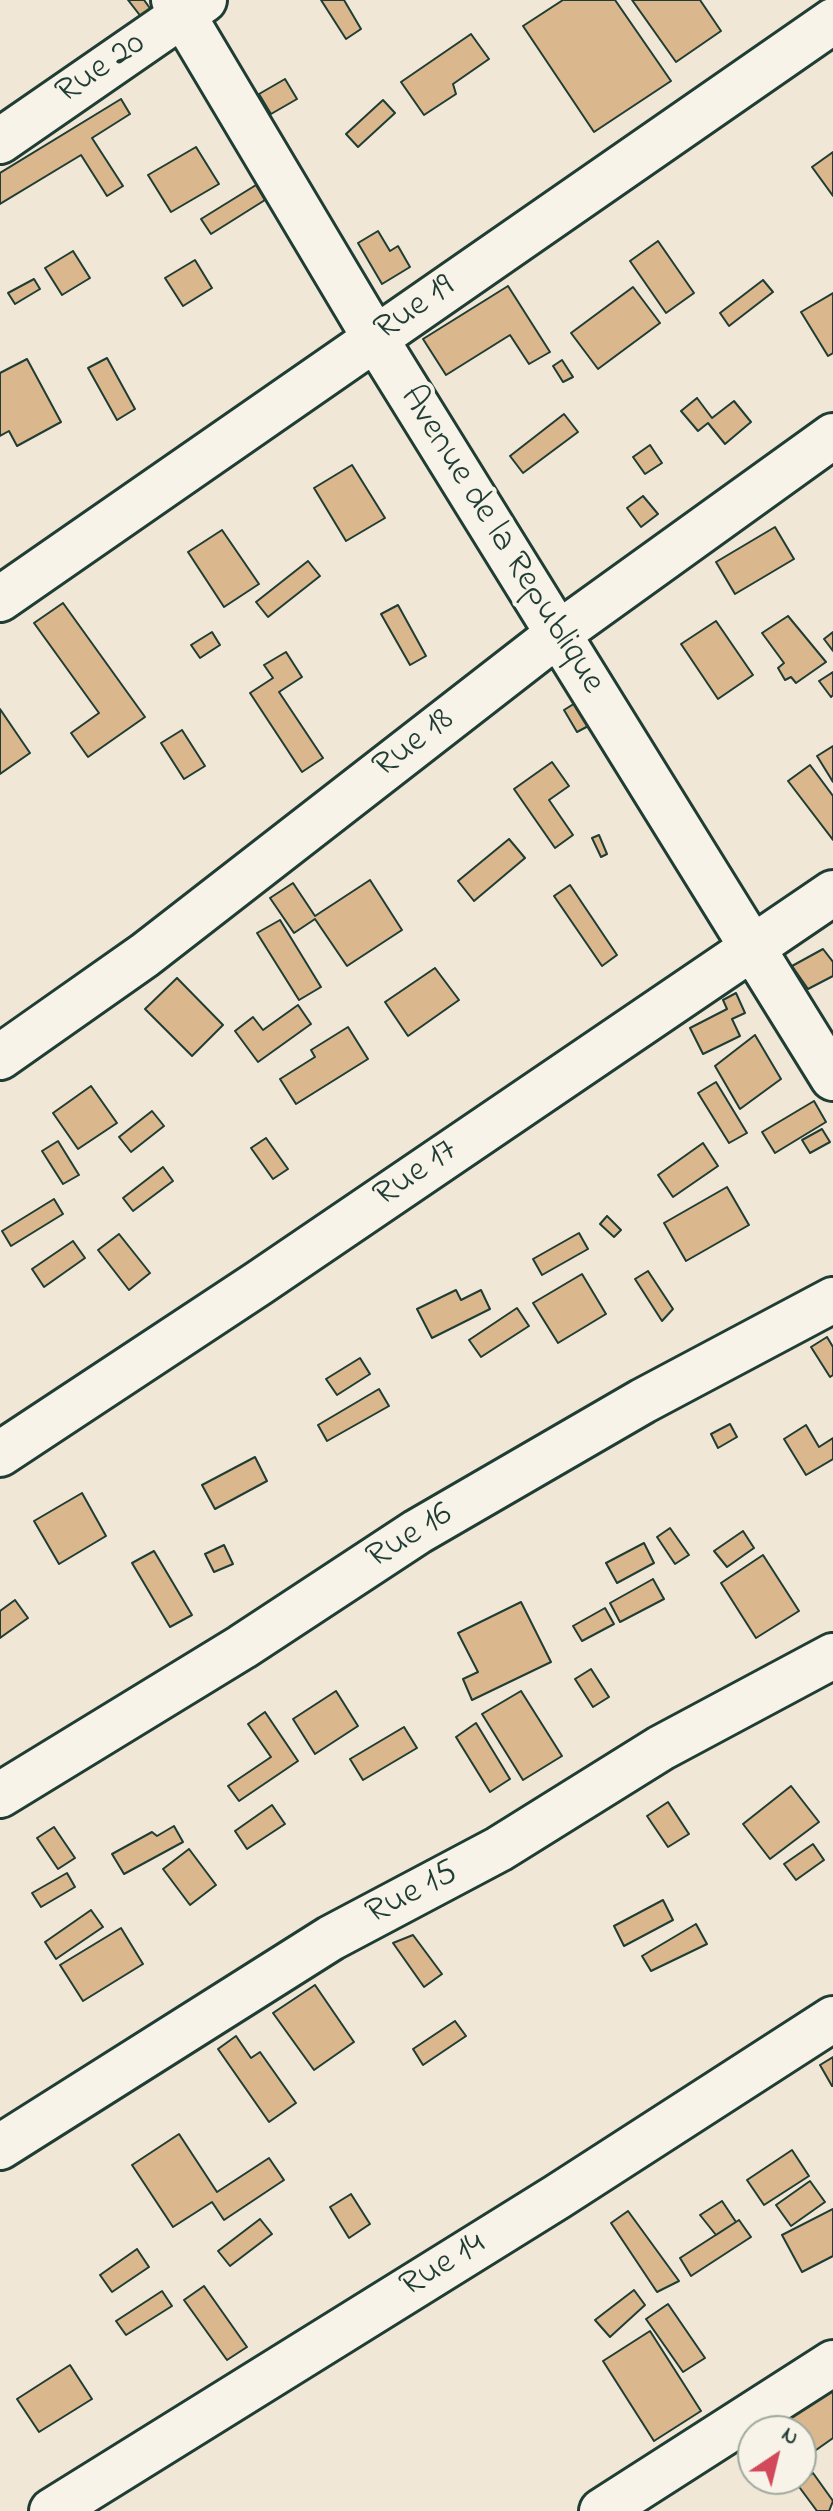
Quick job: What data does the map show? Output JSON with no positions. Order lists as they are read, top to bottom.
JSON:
{
  "streets": {
    "street": [
      "Rue 20",
      "Rue 19",
      "Avenue de la Republique",
      "Rue 18",
      "Rue 17",
      "Rue 16",
      "Rue 15",
      "Rue 14"
    ]
  },
  "crossings": [
    ["Rue 20", "Avenue de la Republique"],
    ["Rue 19", "Avenue de la Republique"],
    ["Avenue de la Republique", "Rue 18"],
    ["Avenue de la Republique", "Rue 17"]
  ],
  "north": "top right"
}
